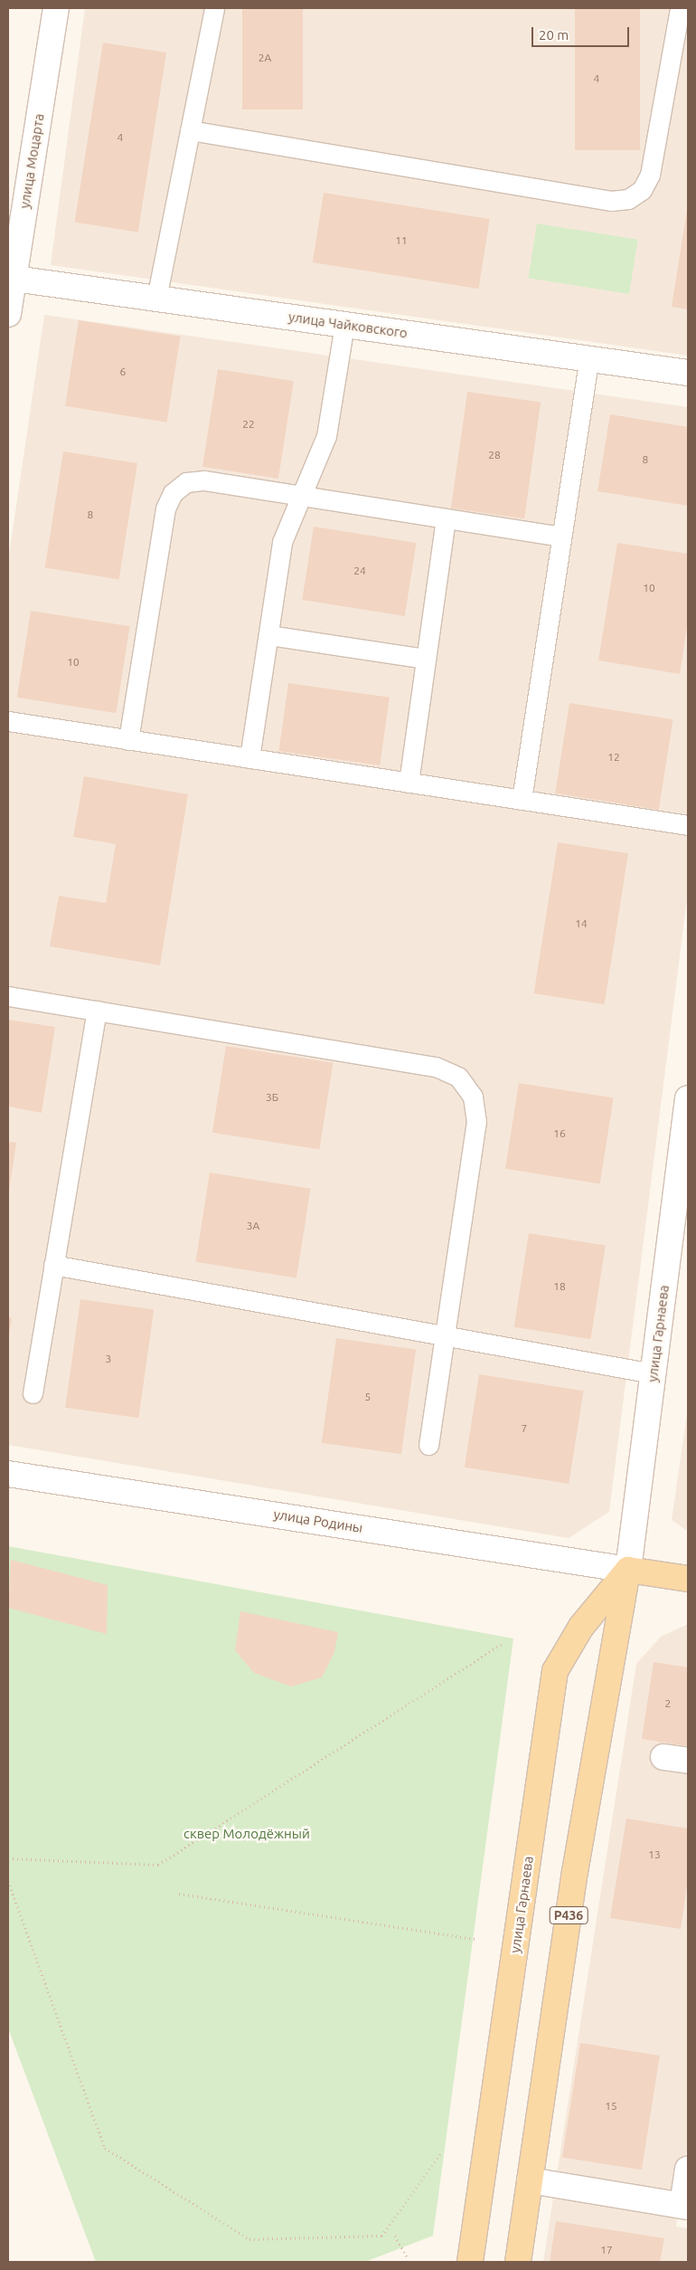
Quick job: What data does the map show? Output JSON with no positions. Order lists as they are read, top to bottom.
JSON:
{
  "streets": {
    "main road": ["улица Гарнаева", "P436"],
    "street": ["улица Моцарта", "улица Чайковского", "улица Родины"]
  },
  "crossings": [
    ["улица Моцарта", "улица Чайковского"],
    ["улица Гарнаева", "улица Родины"]
  ],
  "parks": ["сквер Молодёжный"],
  "house_numbers": [
    "2А",
    "4",
    "4",
    "11",
    "6",
    "22",
    "28",
    "8",
    "8",
    "24",
    "10",
    "10",
    "12",
    "14",
    "3Б",
    "16",
    "3А",
    "18",
    "3",
    "5",
    "7",
    "2",
    "13",
    "15",
    "17"
  ],
  "scale_bar": "20 m"
}
